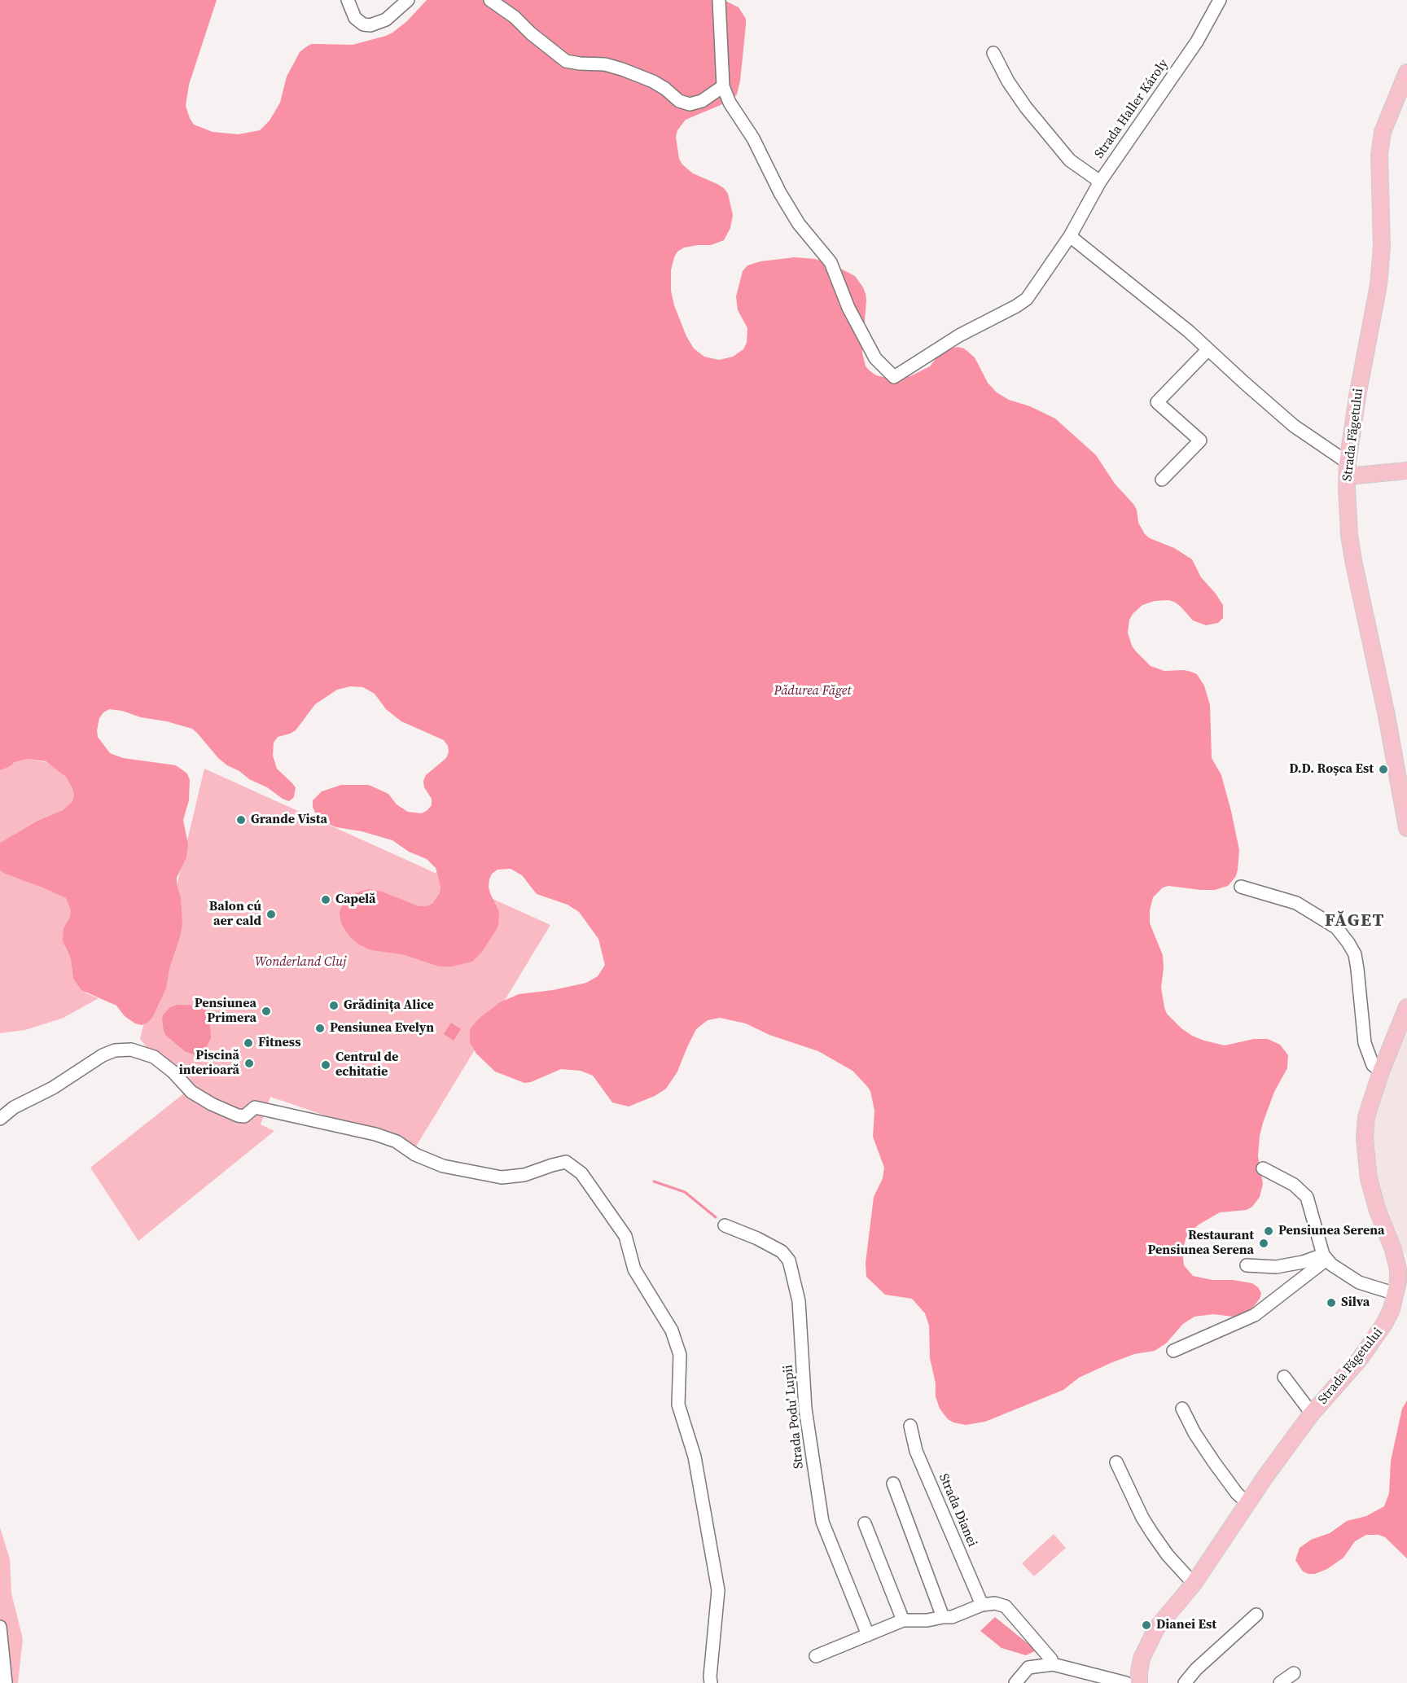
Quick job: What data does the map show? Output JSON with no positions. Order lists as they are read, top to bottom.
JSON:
{
  "streets": {
    "main road": ["Strada Făgetului"],
    "street": ["Strada Haller Károly", "Strada Podu' Lupii", "Strada Dianei"]
  },
  "districts": ["FĂGET"],
  "parks": ["Pădurea Făget", "Wonderland Cluj"],
  "places": [
    "D.D. Roșca Est",
    "Grande Vista",
    "Capelă",
    "Balon cú aer cald",
    "Grădinița Alice",
    "Pensiunea Primera",
    "Pensiunea Evelyn",
    "Fitness",
    "Piscină interioară",
    "Centrul de echitatie",
    "Pensiunea Serena",
    "Restaurant Pensiunea Serena",
    "Silva",
    "Dianei Est"
  ]
}
